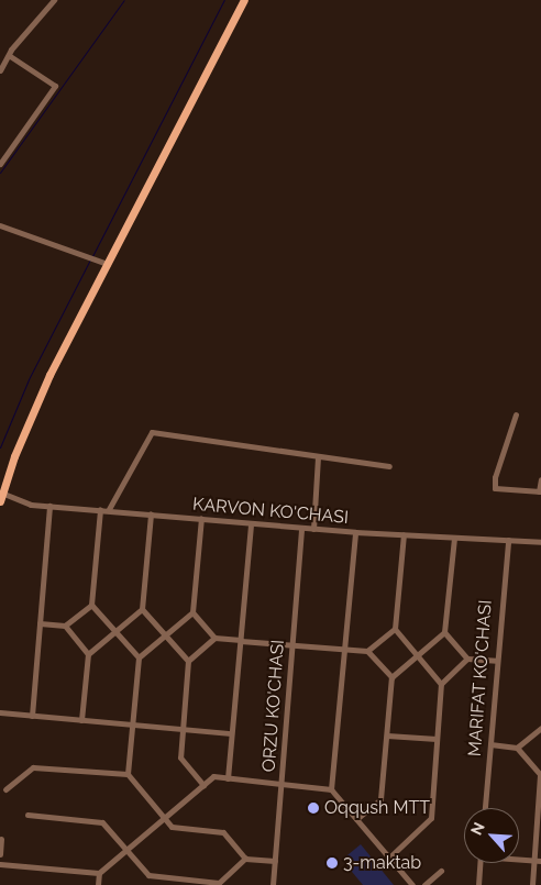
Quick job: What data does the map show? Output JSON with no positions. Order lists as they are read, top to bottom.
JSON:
{
  "streets": {
    "street": ["KARVON KO'CHASI", "MARIFAT KO'CHASI", "ORZU KO'CHASI"]
  },
  "crossings": [
    ["KARVON KO'CHASI", "MARIFAT KO'CHASI"],
    ["KARVON KO'CHASI", "ORZU KO'CHASI"]
  ],
  "places": ["Oqqush MTT", "3-maktab"],
  "north": "top left"
}
